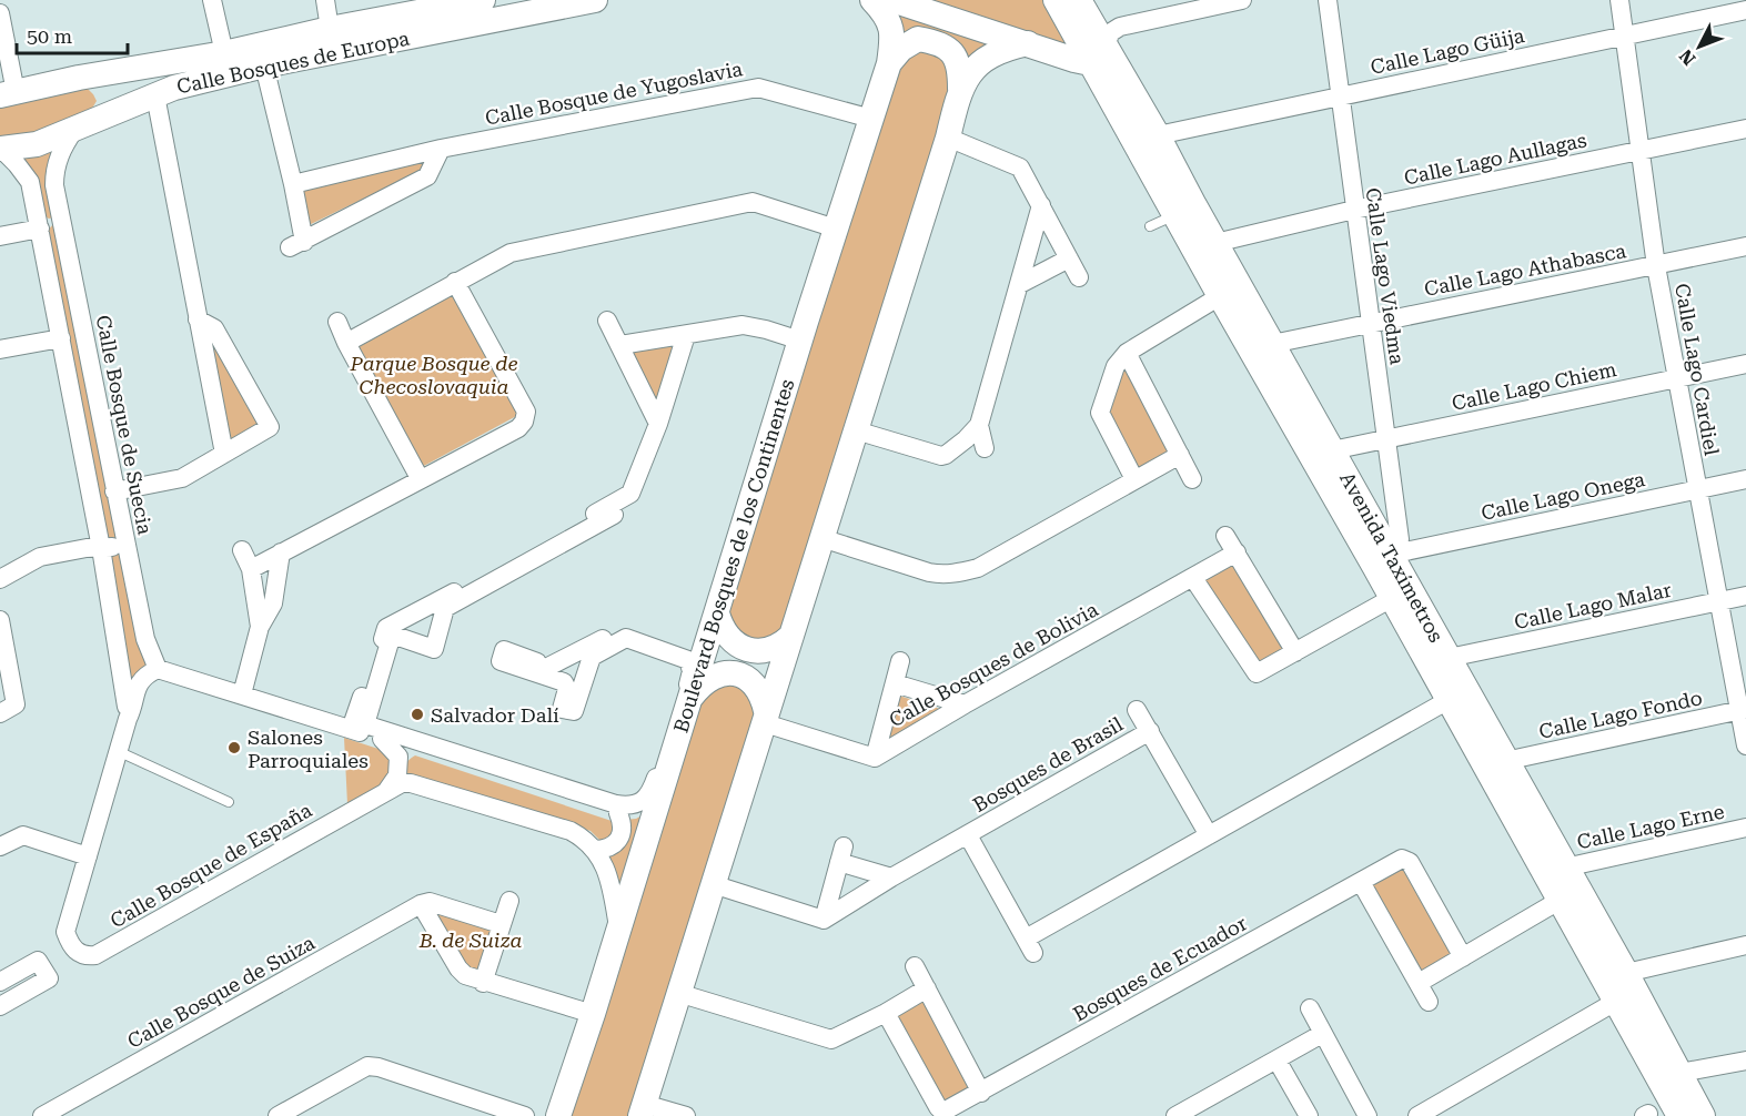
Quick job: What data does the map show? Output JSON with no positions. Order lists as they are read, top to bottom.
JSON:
{
  "streets": {
    "street": [
      "Calle Lago Güija",
      "Calle Bosques de Europa",
      "Calle Bosque de Yugoslavia",
      "Calle Lago Aullagas",
      "Calle Lago Athabasca",
      "Calle Lago Viedma",
      "Calle Lago Cardiel",
      "Calle Lago Chiem",
      "Calle Bosque de Suecia",
      "Calle Lago Onega",
      "Boulevard Bosques de los Continentes",
      "Avenida Taxímetros",
      "Calle Lago Malar",
      "Calle Bosques de Bolivia",
      "Calle Lago Fondo",
      "Bosques de Brasil",
      "Calle Lago Erne",
      "Calle Bosque de España",
      "Bosques de Ecuador",
      "Calle Bosque de Suiza"
    ]
  },
  "crossings": [
    ["Calle Lago Güija", "Calle Lago Viedma"],
    ["Calle Lago Güija", "Calle Lago Cardiel"],
    ["Calle Lago Güija", "Avenida Taxímetros"],
    ["Calle Bosques de Europa", "Calle Bosque de Suecia"],
    ["Calle Bosque de Yugoslavia", "Boulevard Bosques de los Continentes"],
    ["Calle Lago Aullagas", "Calle Lago Viedma"],
    ["Calle Lago Aullagas", "Calle Lago Cardiel"],
    ["Calle Lago Aullagas", "Avenida Taxímetros"],
    ["Calle Lago Athabasca", "Calle Lago Viedma"],
    ["Calle Lago Athabasca", "Calle Lago Cardiel"],
    ["Calle Lago Athabasca", "Avenida Taxímetros"],
    ["Calle Lago Viedma", "Calle Lago Chiem"],
    ["Calle Lago Viedma", "Calle Lago Onega"],
    ["Calle Lago Viedma", "Avenida Taxímetros"],
    ["Calle Lago Cardiel", "Calle Lago Chiem"],
    ["Calle Lago Cardiel", "Calle Lago Onega"],
    ["Calle Lago Cardiel", "Calle Lago Malar"],
    ["Calle Lago Cardiel", "Calle Lago Fondo"],
    ["Calle Lago Chiem", "Avenida Taxímetros"],
    ["Calle Lago Onega", "Avenida Taxímetros"],
    ["Boulevard Bosques de los Continentes", "Calle Bosque de España"],
    ["Avenida Taxímetros", "Calle Lago Malar"],
    ["Avenida Taxímetros", "Calle Lago Fondo"],
    ["Avenida Taxímetros", "Bosques de Brasil"],
    ["Avenida Taxímetros", "Calle Lago Erne"]
  ],
  "parks": ["Parque Bosque de Checoslovaquia", "B. de Suiza"],
  "places": ["Salvador Dalí", "Salones Parroquiales"],
  "scale_bar": "50 m",
  "north": "bottom left"
}
